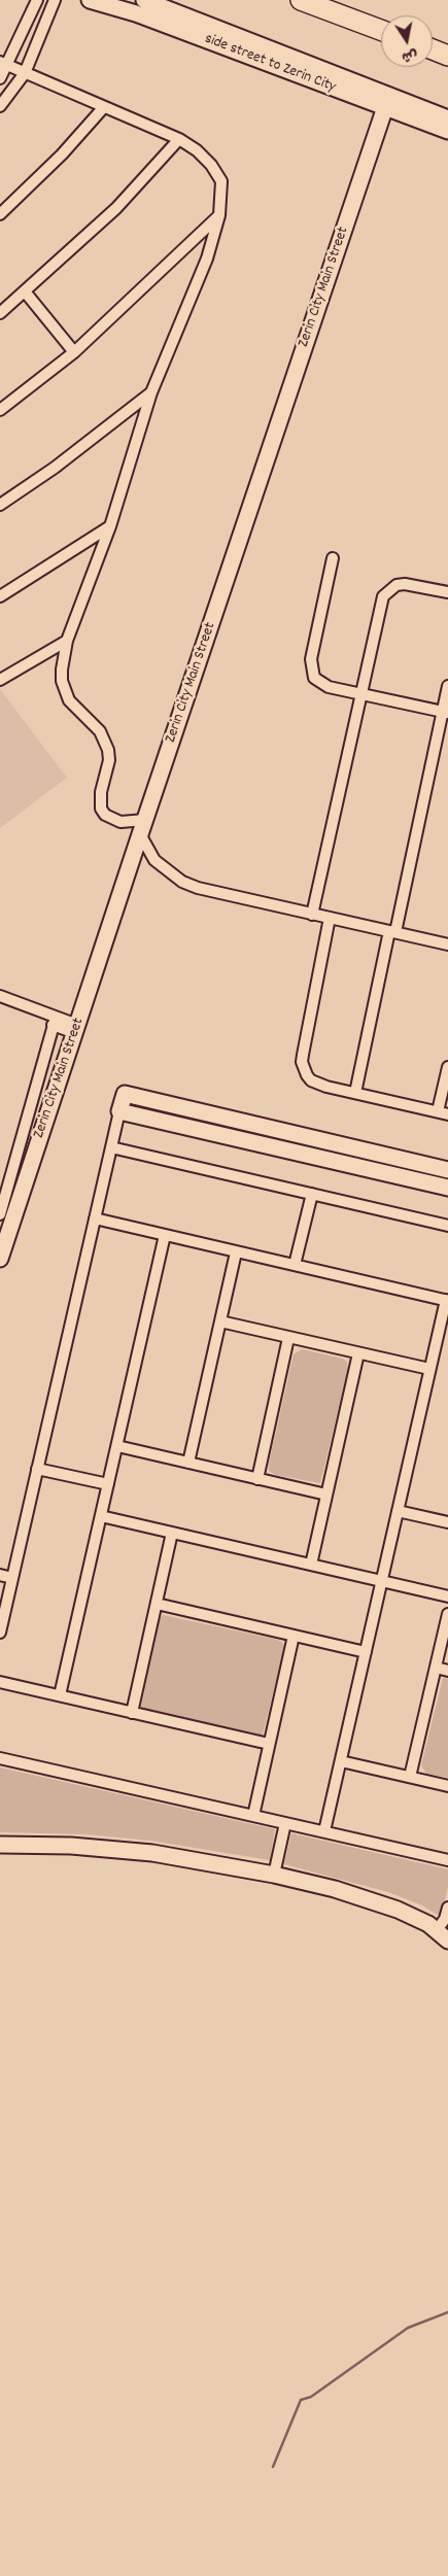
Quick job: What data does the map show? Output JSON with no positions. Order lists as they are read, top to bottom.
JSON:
{
  "streets": {
    "street": ["side street to Zerin City", "Zerin City Main Street"]
  },
  "crossings": [
    ["side street to Zerin City", "Zerin City Main Street"]
  ],
  "north": "bottom"
}
